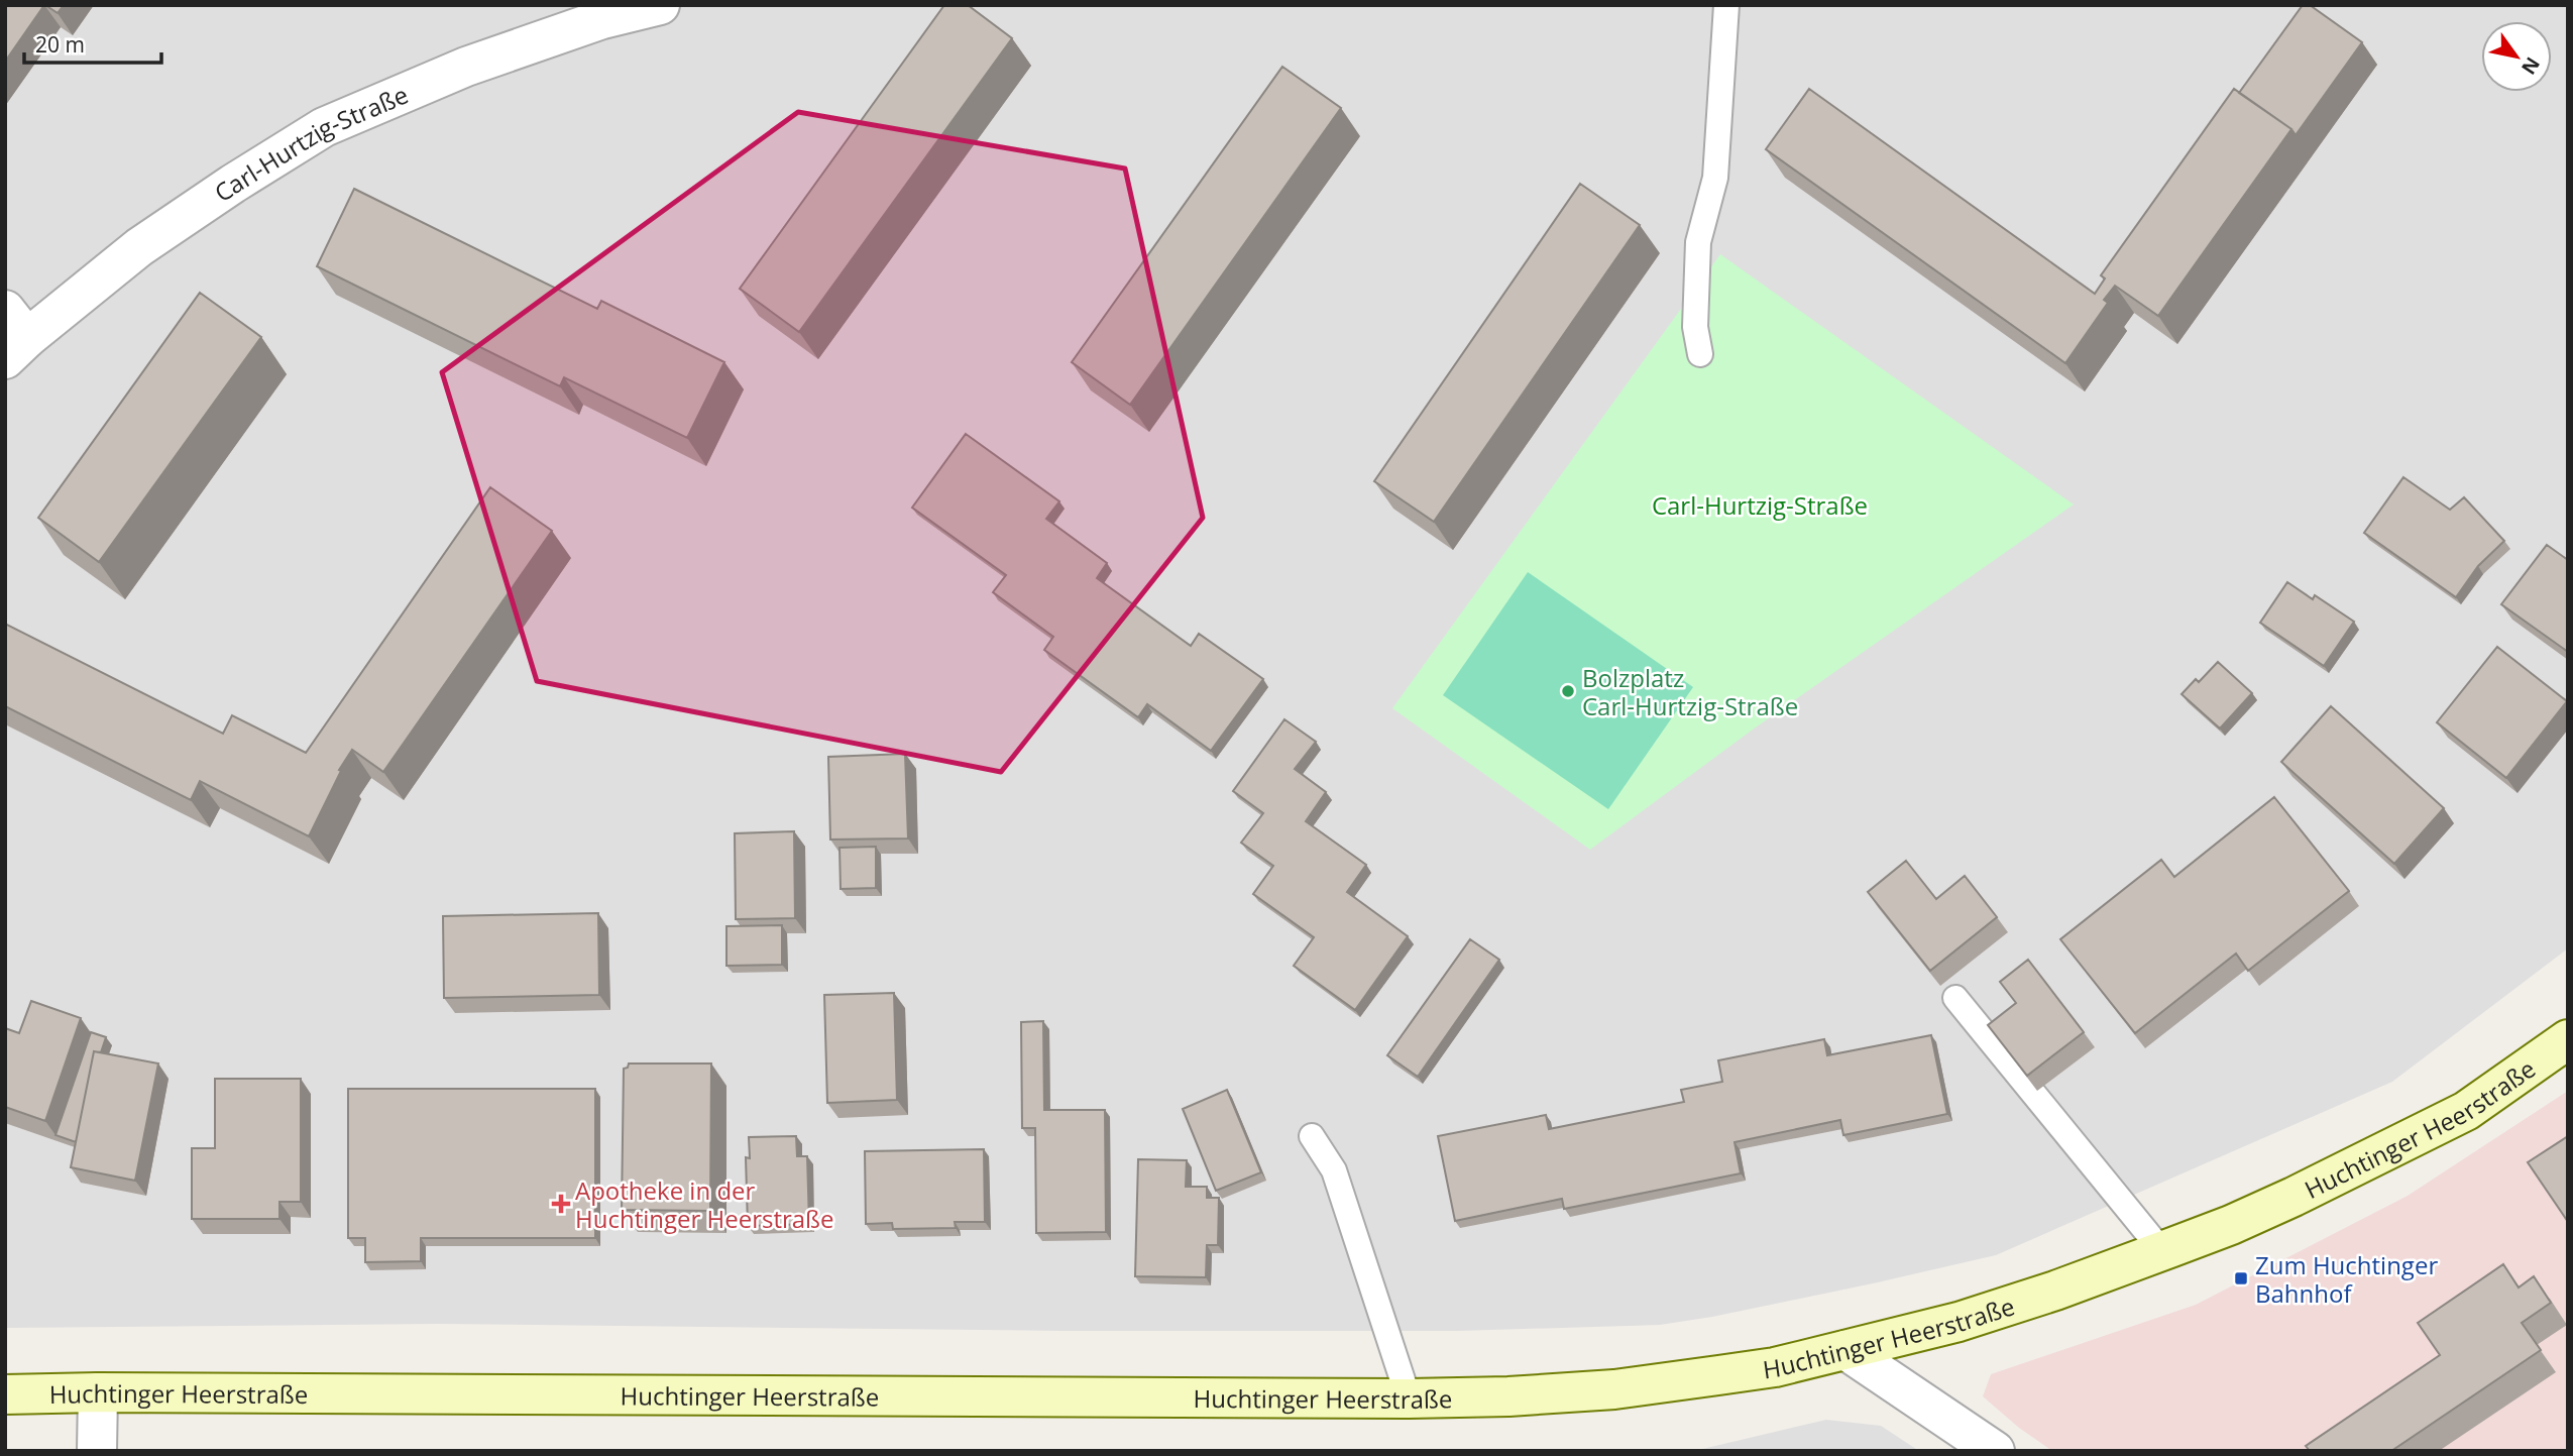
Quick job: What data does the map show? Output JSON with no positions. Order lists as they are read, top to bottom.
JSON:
{
  "streets": {
    "main road": ["Huchtinger Heerstraße"],
    "street": ["Carl-Hurtzig-Straße"]
  },
  "parks": ["Carl-Hurtzig-Straße"],
  "places": {
    "other": ["Bolzplatz Carl-Hurtzig-Straße"],
    "health": ["Apotheke in der Huchtinger Heerstraße"],
    "transit": ["Zum Huchtinger Bahnhof"]
  },
  "scale_bar": "20 m",
  "north": "bottom right"
}
